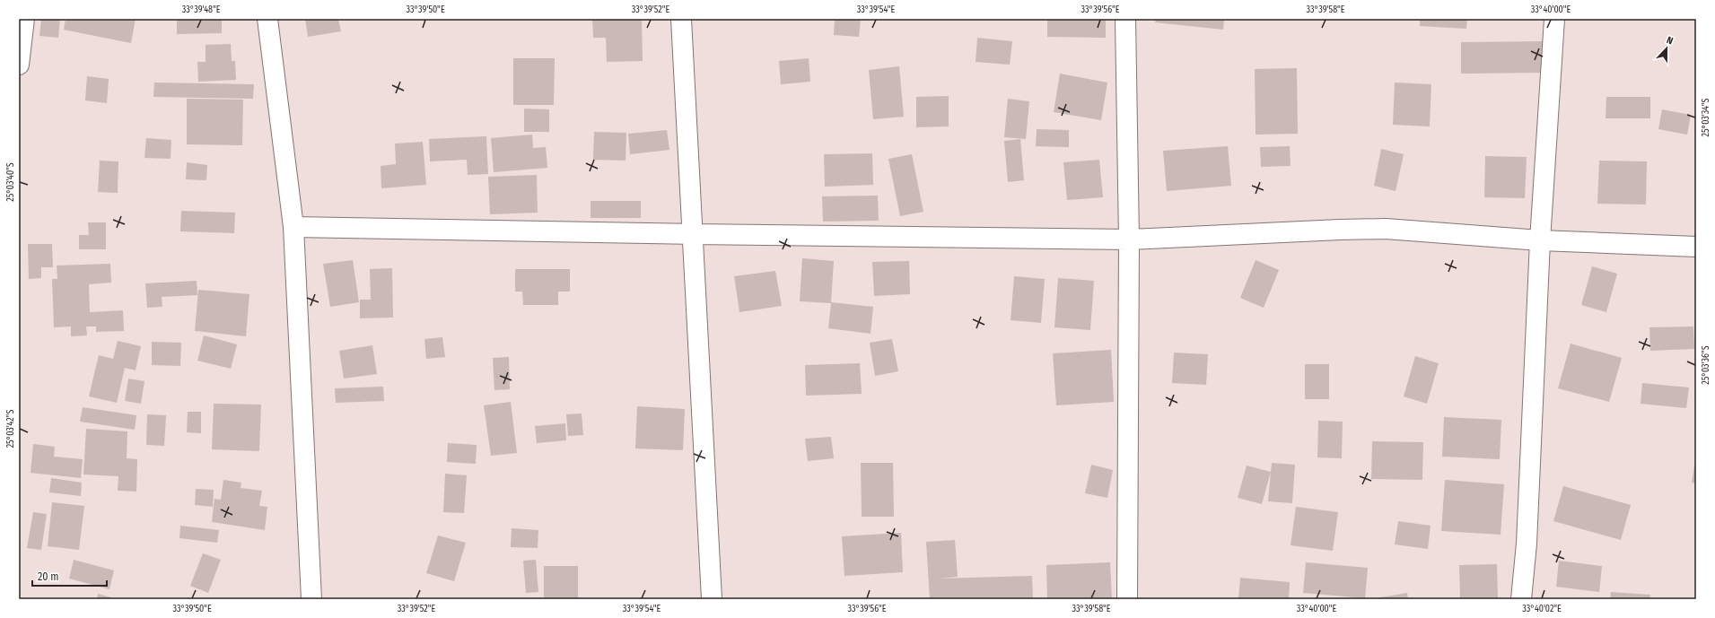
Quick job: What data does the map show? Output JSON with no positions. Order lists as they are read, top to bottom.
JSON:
{
  "scale_bar": "20 m",
  "north": "top",
  "coordinates": [
    "33°39'48\"E",
    "33°39'50\"E",
    "33°39'52\"E",
    "33°39'54\"E",
    "33°39'56\"E",
    "33°39'58\"E",
    "33°40'00\"E",
    "25°03'34\"S",
    "25°03'40\"S",
    "25°03'36\"S",
    "25°03'42\"S",
    "33°40'02\"E"
  ]
}
